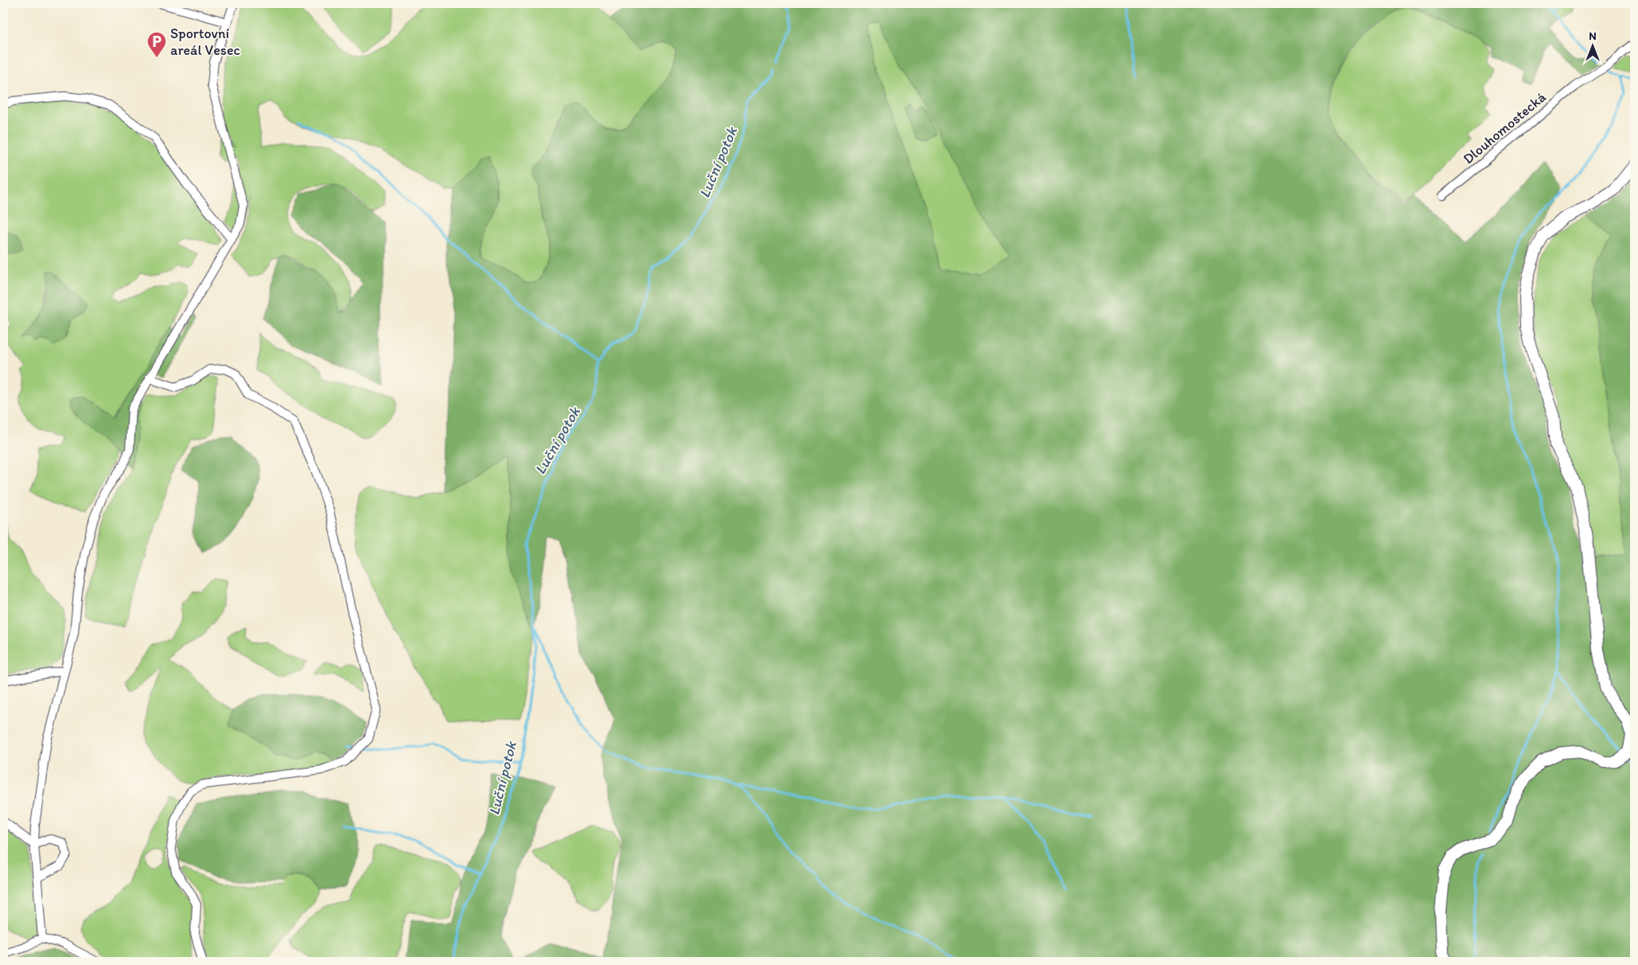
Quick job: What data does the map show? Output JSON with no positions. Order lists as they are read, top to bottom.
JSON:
{
  "streets": {
    "street": ["Dlouhomostecká"]
  },
  "water": ["Luční potok"],
  "places": {
    "parking": ["Sportovní areál Vesec"]
  },
  "north": "top"
}
